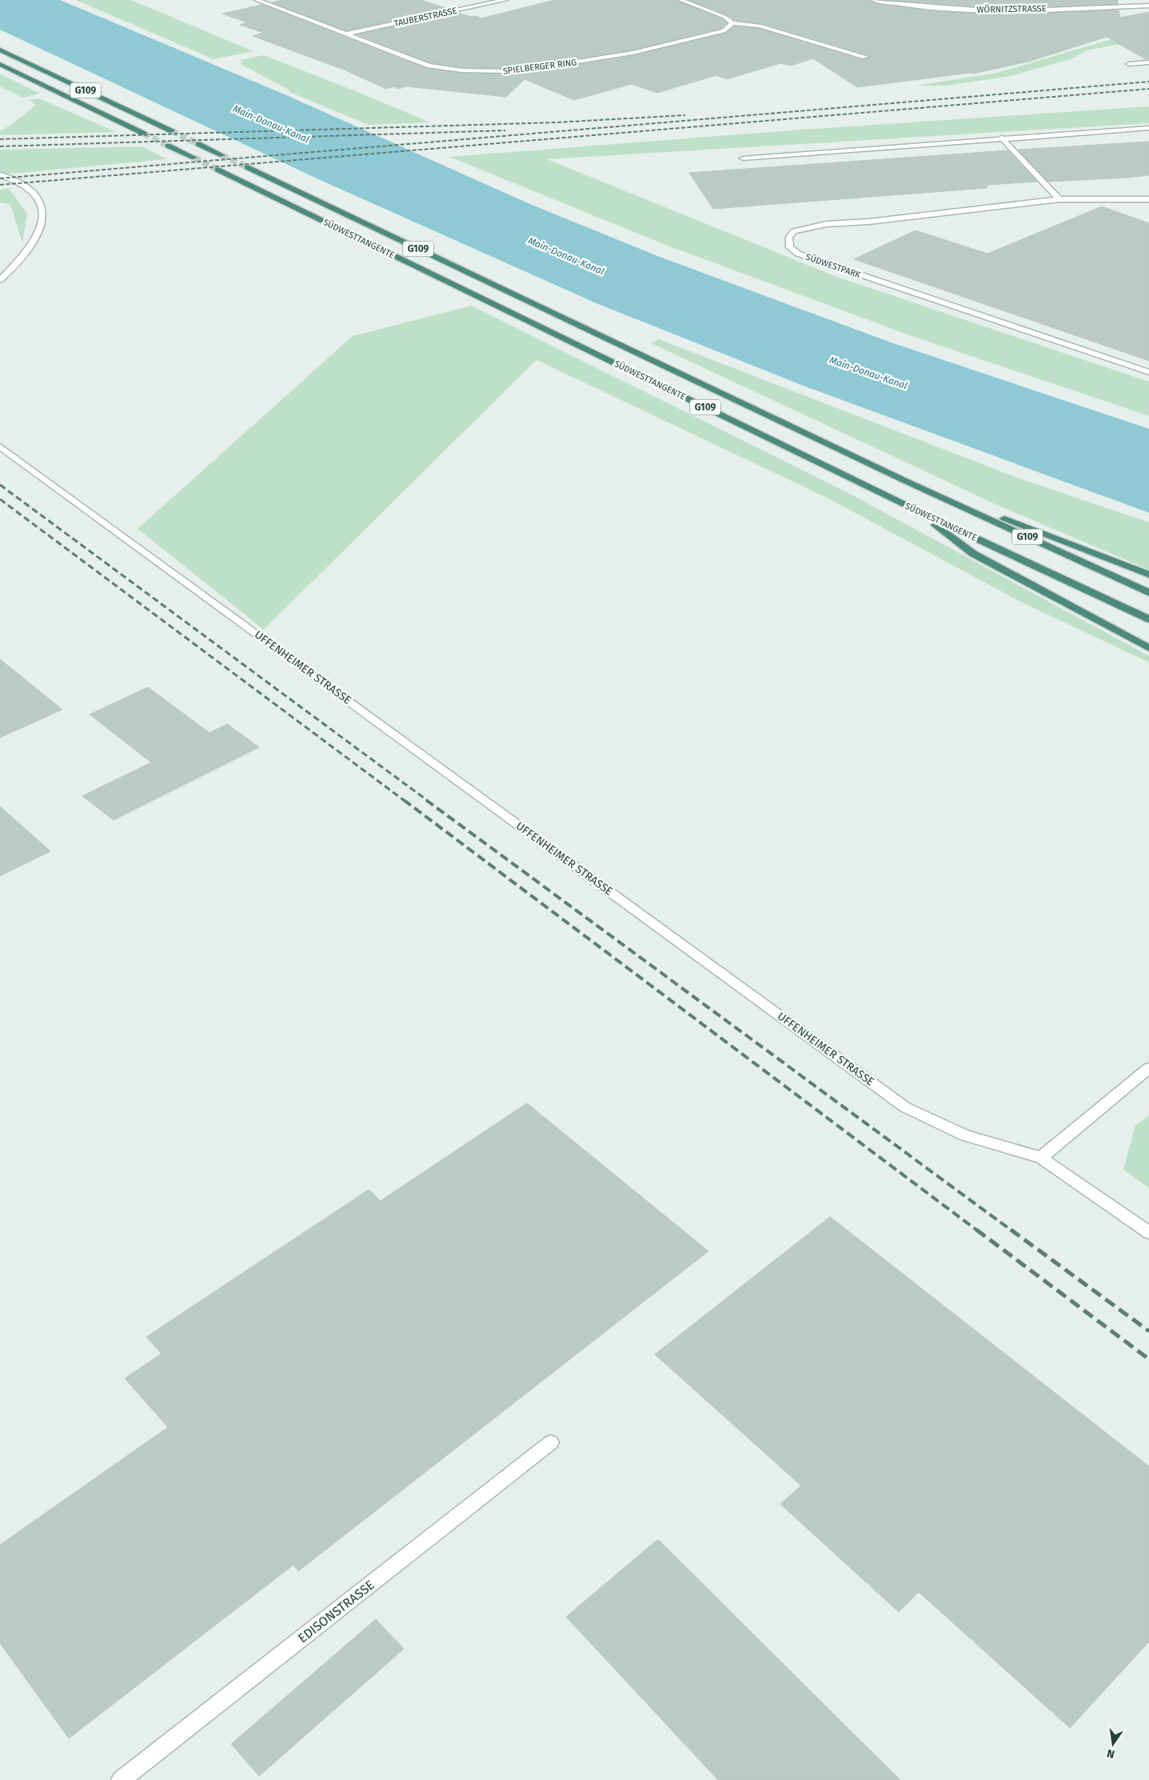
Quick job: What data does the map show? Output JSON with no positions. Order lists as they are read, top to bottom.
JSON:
{
  "streets": {
    "highway": ["G109", "SÜDWESTTANGENTE"],
    "street": [
      "WÖRNITZSTRASSE",
      "TAUBERSTRASSE",
      "SPIELBERGER RING",
      "SÜDWESTPARK",
      "UFFENHEIMER STRASSE",
      "EDISONSTRASSE"
    ]
  },
  "crossings": [
    ["TAUBERSTRASSE", "SPIELBERGER RING"]
  ],
  "water": ["Main-Donau-Kanal"],
  "north": "bottom"
}
